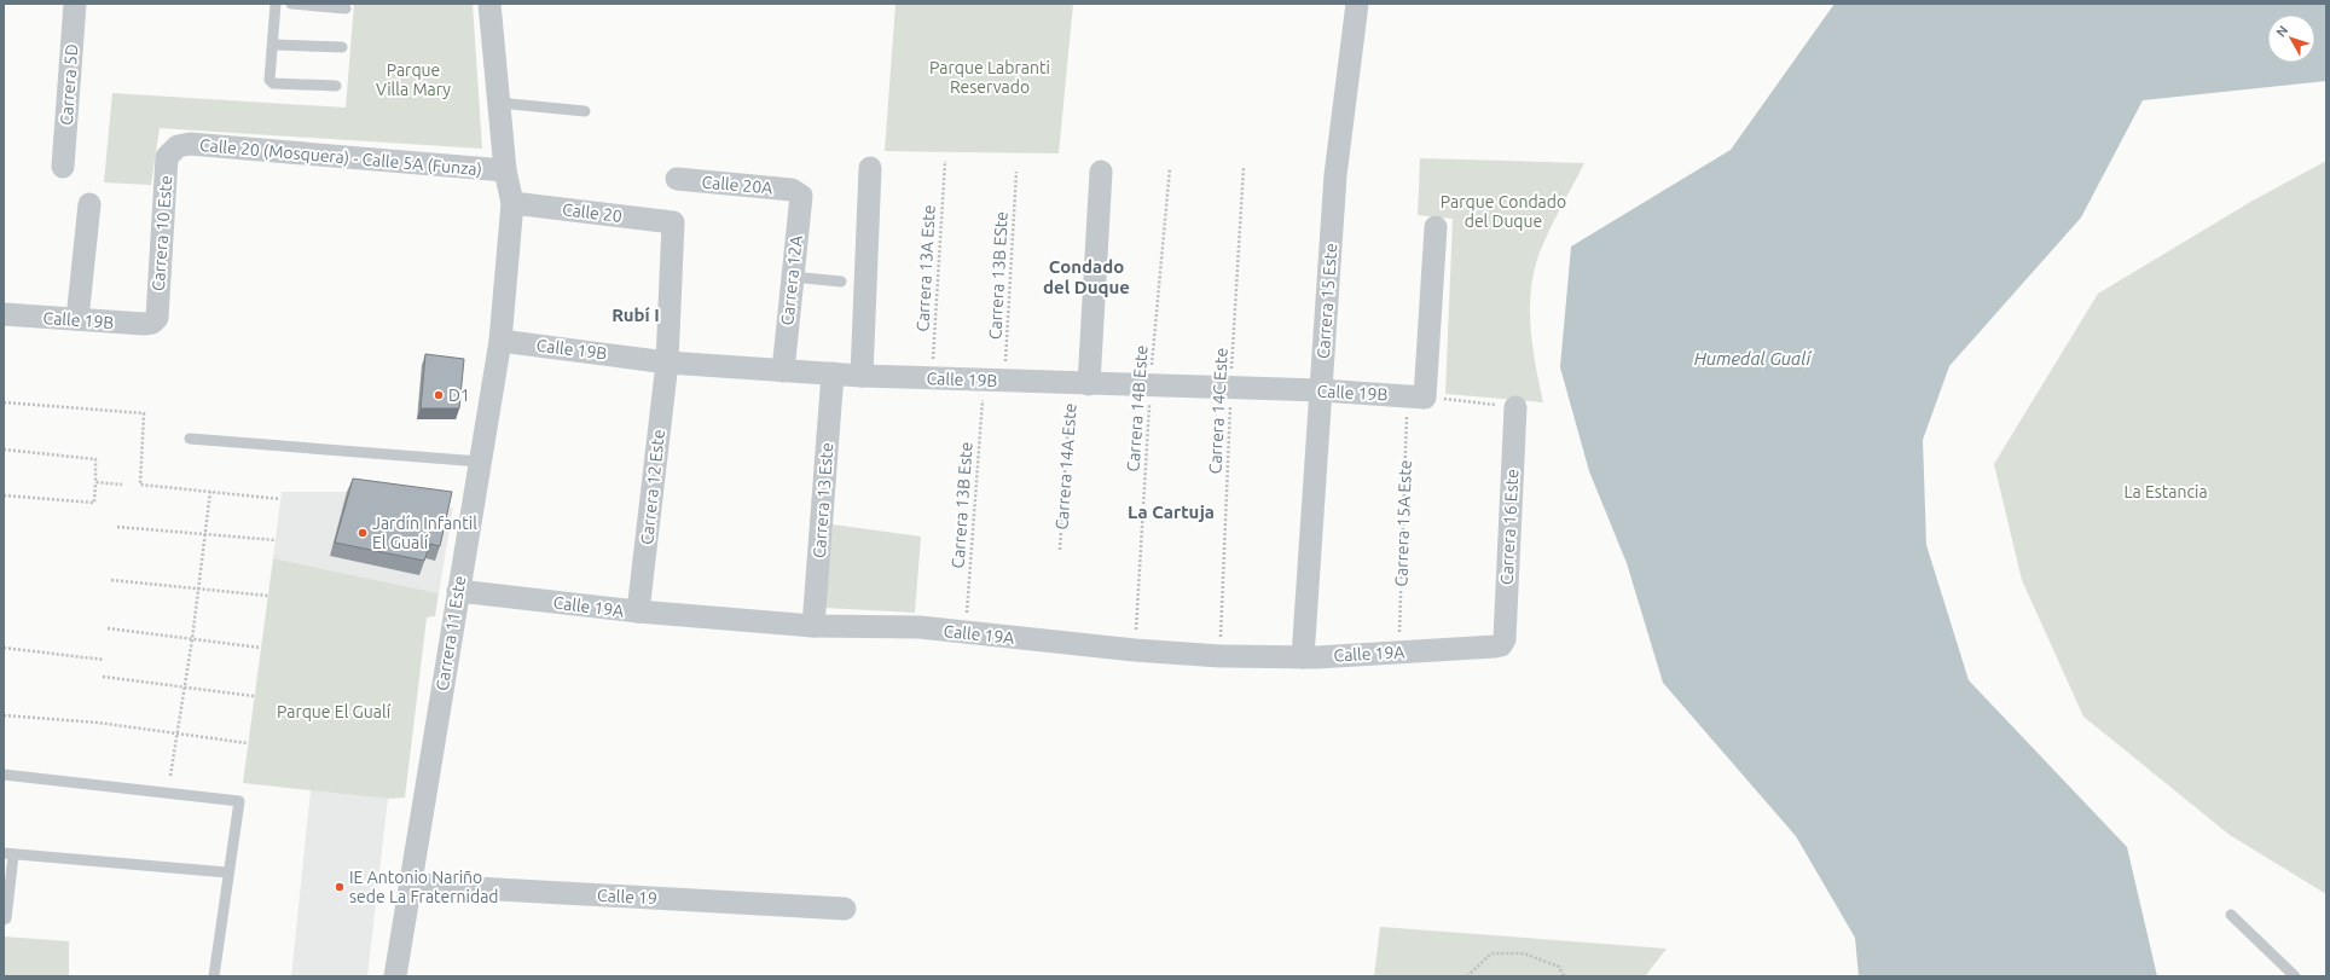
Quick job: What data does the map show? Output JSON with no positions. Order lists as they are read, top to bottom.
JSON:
{
  "streets": {
    "street": [
      "Carrera 5D",
      "Calle 20 (Mosquera) - Calle 5A (Funza)",
      "Calle 20A",
      "Calle 20",
      "Carrera 10 Este",
      "Carrera 12A",
      "Carrera 15 Este",
      "Calle 19B",
      "Carrera 14A Este",
      "Carrera 12 Este",
      "Carrera 13 Este",
      "Carrera 16 Este",
      "Calle 19A",
      "Carrera 11 Este",
      "Calle 19"
    ],
    "path": [
      "Carrera 13A Este",
      "Carrera 13B ESte",
      "Carrera 14B Este",
      "Carrera 14C Este",
      "Carrera 13B Este",
      "Carrera 15A Este"
    ]
  },
  "crossings": [
    ["Calle 20 (Mosquera) - Calle 5A (Funza)", "Carrera 10 Este"],
    ["Calle 20 (Mosquera) - Calle 5A (Funza)", "Carrera 11 Este"],
    ["Calle 20A", "Carrera 12A"],
    ["Calle 20", "Carrera 12 Este"],
    ["Calle 20", "Carrera 11 Este"],
    ["Carrera 10 Este", "Calle 19B"],
    ["Carrera 13A Este", "Calle 19B"],
    ["Carrera 13B ESte", "Calle 19B"],
    ["Carrera 13B ESte", "Carrera 13B Este"],
    ["Carrera 12A", "Calle 19B"],
    ["Carrera 15 Este", "Calle 19B"],
    ["Carrera 15 Este", "Calle 19A"],
    ["Calle 19B", "Carrera 14B Este"],
    ["Calle 19B", "Carrera 14C Este"],
    ["Calle 19B", "Carrera 14A Este"],
    ["Calle 19B", "Carrera 12 Este"],
    ["Calle 19B", "Carrera 13 Este"],
    ["Calle 19B", "Carrera 13B Este"],
    ["Calle 19B", "Carrera 15A Este"],
    ["Calle 19B", "Carrera 11 Este"],
    ["Carrera 14B Este", "Calle 19A"],
    ["Carrera 14C Este", "Calle 19A"],
    ["Carrera 12 Este", "Calle 19A"],
    ["Carrera 13 Este", "Calle 19A"],
    ["Carrera 13B Este", "Calle 19A"],
    ["Carrera 15A Este", "Calle 19A"],
    ["Carrera 16 Este", "Calle 19A"],
    ["Calle 19A", "Carrera 11 Este"],
    ["Carrera 11 Este", "Calle 19"]
  ],
  "districts": ["Condado del Duque", "Rubí I", "La Cartuja"],
  "water": ["Humedal Gualí"],
  "parks": [
    "Parque Labranti Reservado",
    "Parque Villa Mary",
    "Parque Condado del Duque",
    "La Estancia",
    "Parque El Gualí"
  ],
  "places": ["D1", "Jardín Infantil El Gualí", "IE Antonio Nariño sede La Fraternidad"],
  "north": "top left"
}
